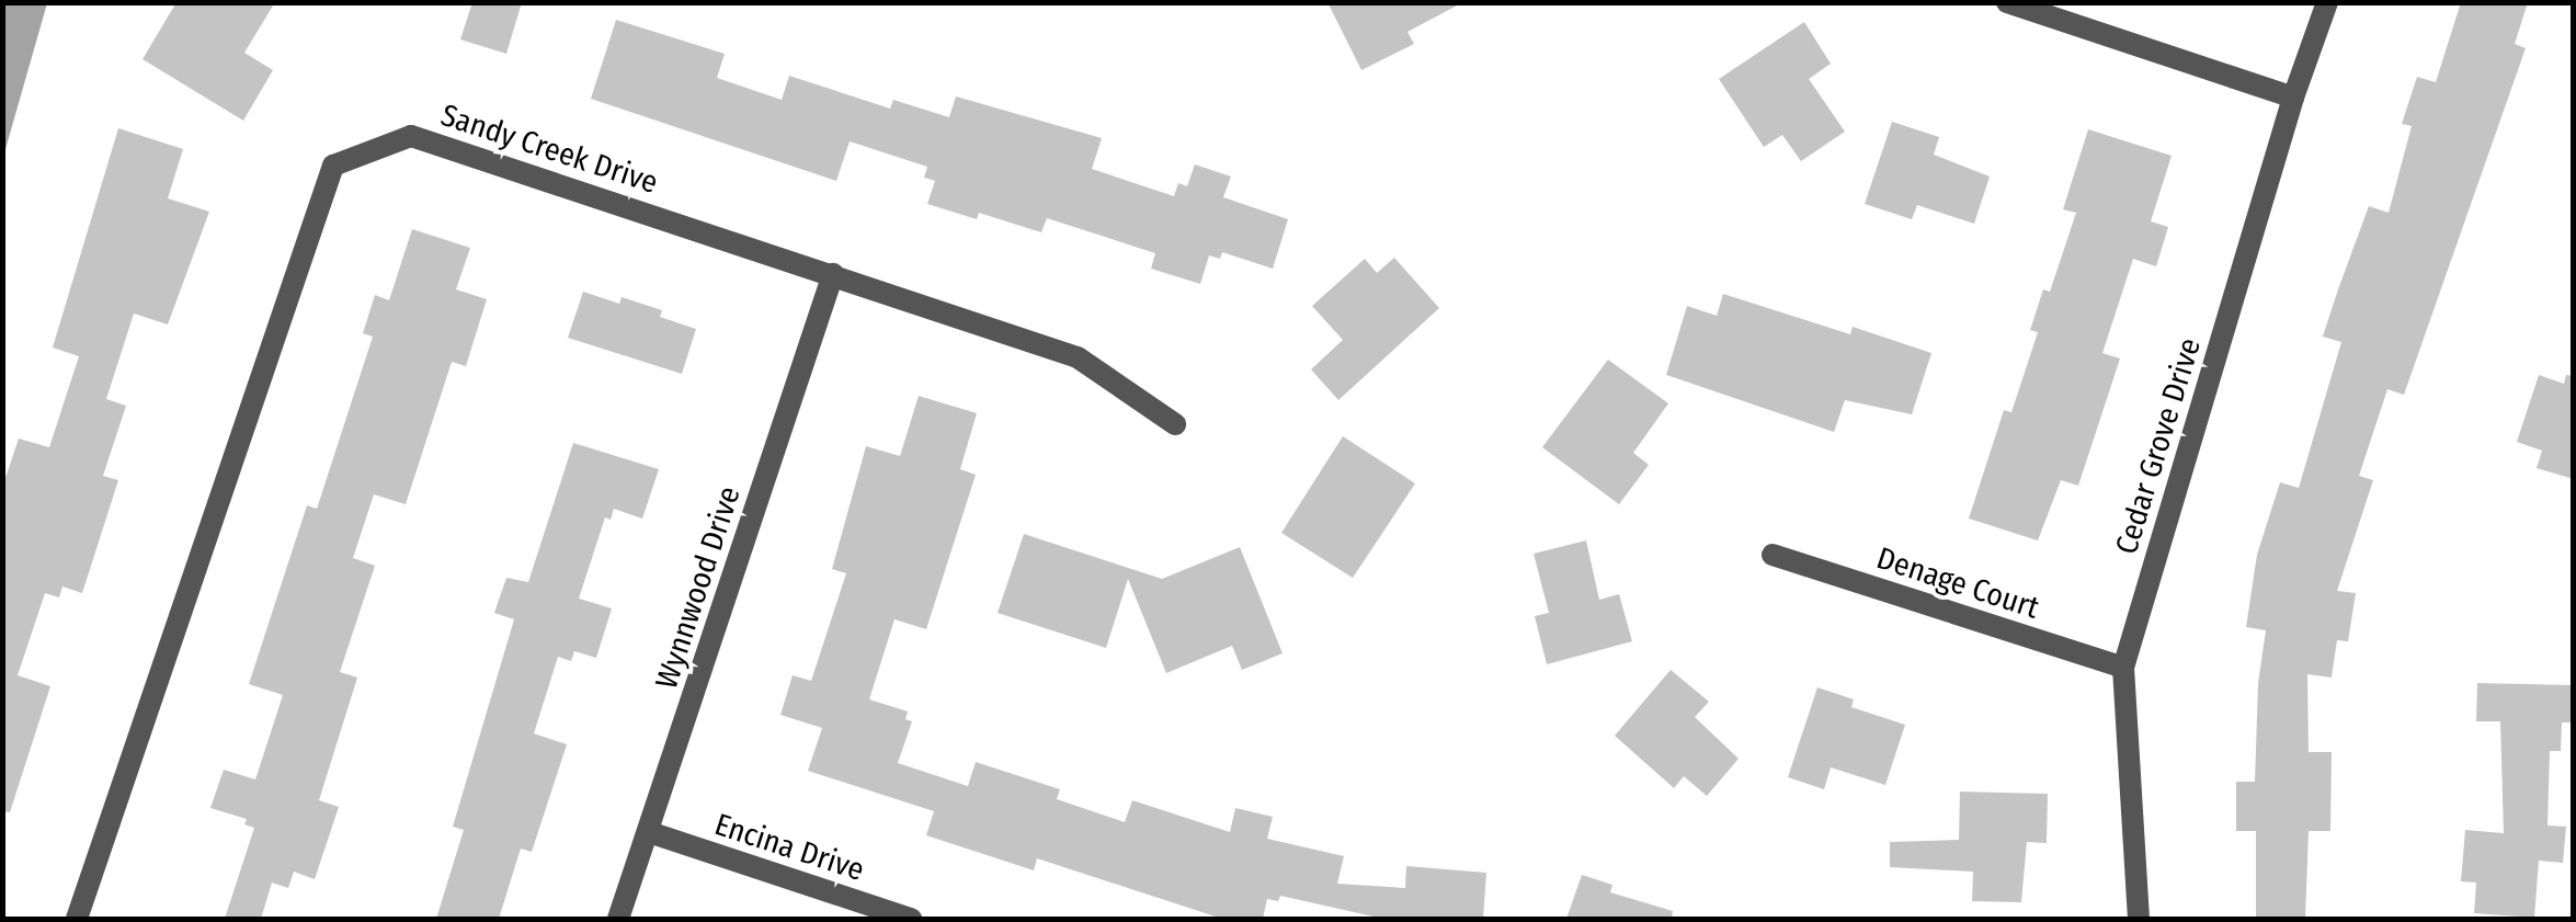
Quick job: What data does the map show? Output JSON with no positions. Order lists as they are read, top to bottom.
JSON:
{
  "streets": {
    "street": [
      "Sandy Creek Drive",
      "Cedar Grove Drive",
      "Denage Court",
      "Wynnwood Drive",
      "Encina Drive"
    ]
  },
  "crossings": [
    ["Sandy Creek Drive", "Wynnwood Drive"],
    ["Cedar Grove Drive", "Denage Court"],
    ["Wynnwood Drive", "Encina Drive"]
  ]
}
